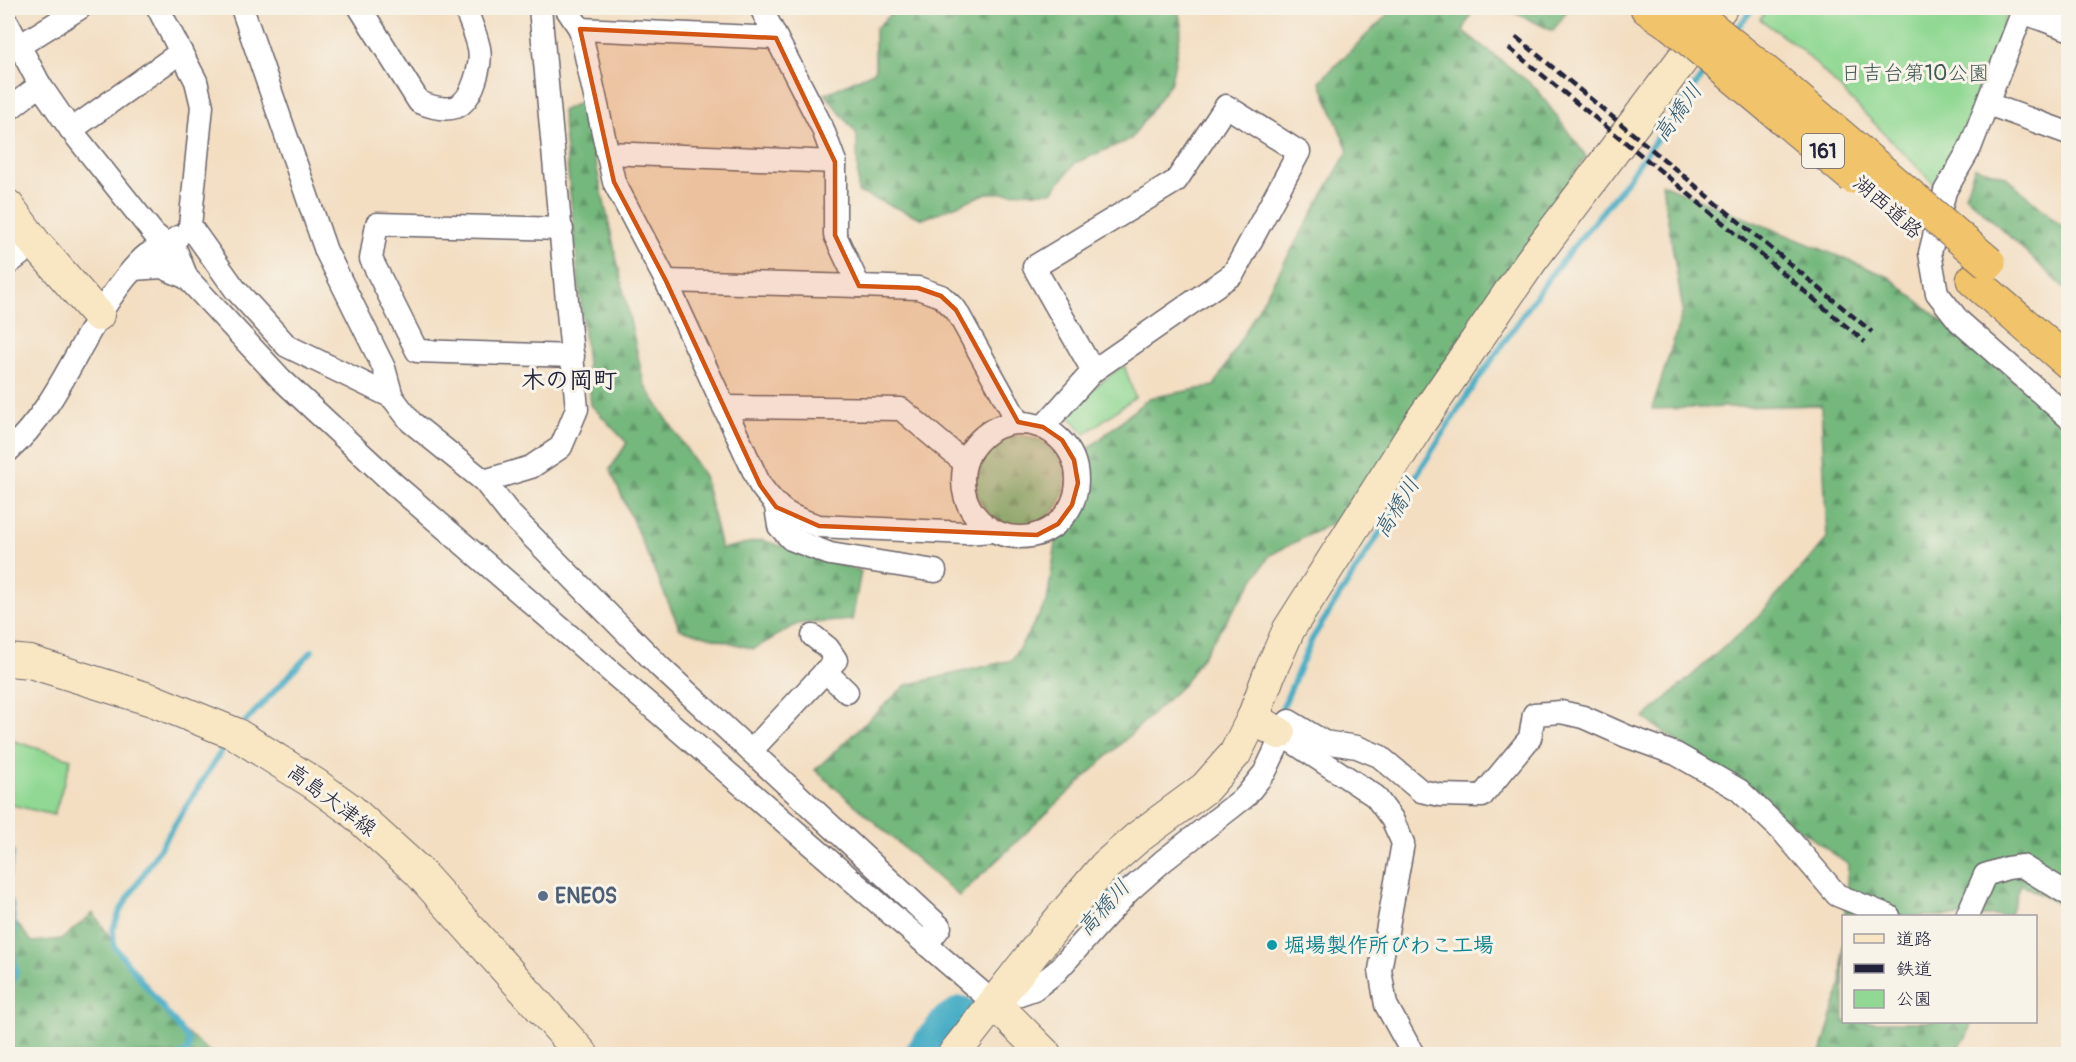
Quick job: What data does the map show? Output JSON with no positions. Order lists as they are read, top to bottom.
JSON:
{
  "streets": {
    "highway": ["161", "湖西道路"],
    "street": ["高島大津線"]
  },
  "districts": ["木の岡町"],
  "water": ["高橋川"],
  "parks": ["日吉台第10公園"],
  "places": ["ENEOS", "堀場製作所びわこ工場"],
  "legend": ["道路", "鉄道", "公園"]
}
